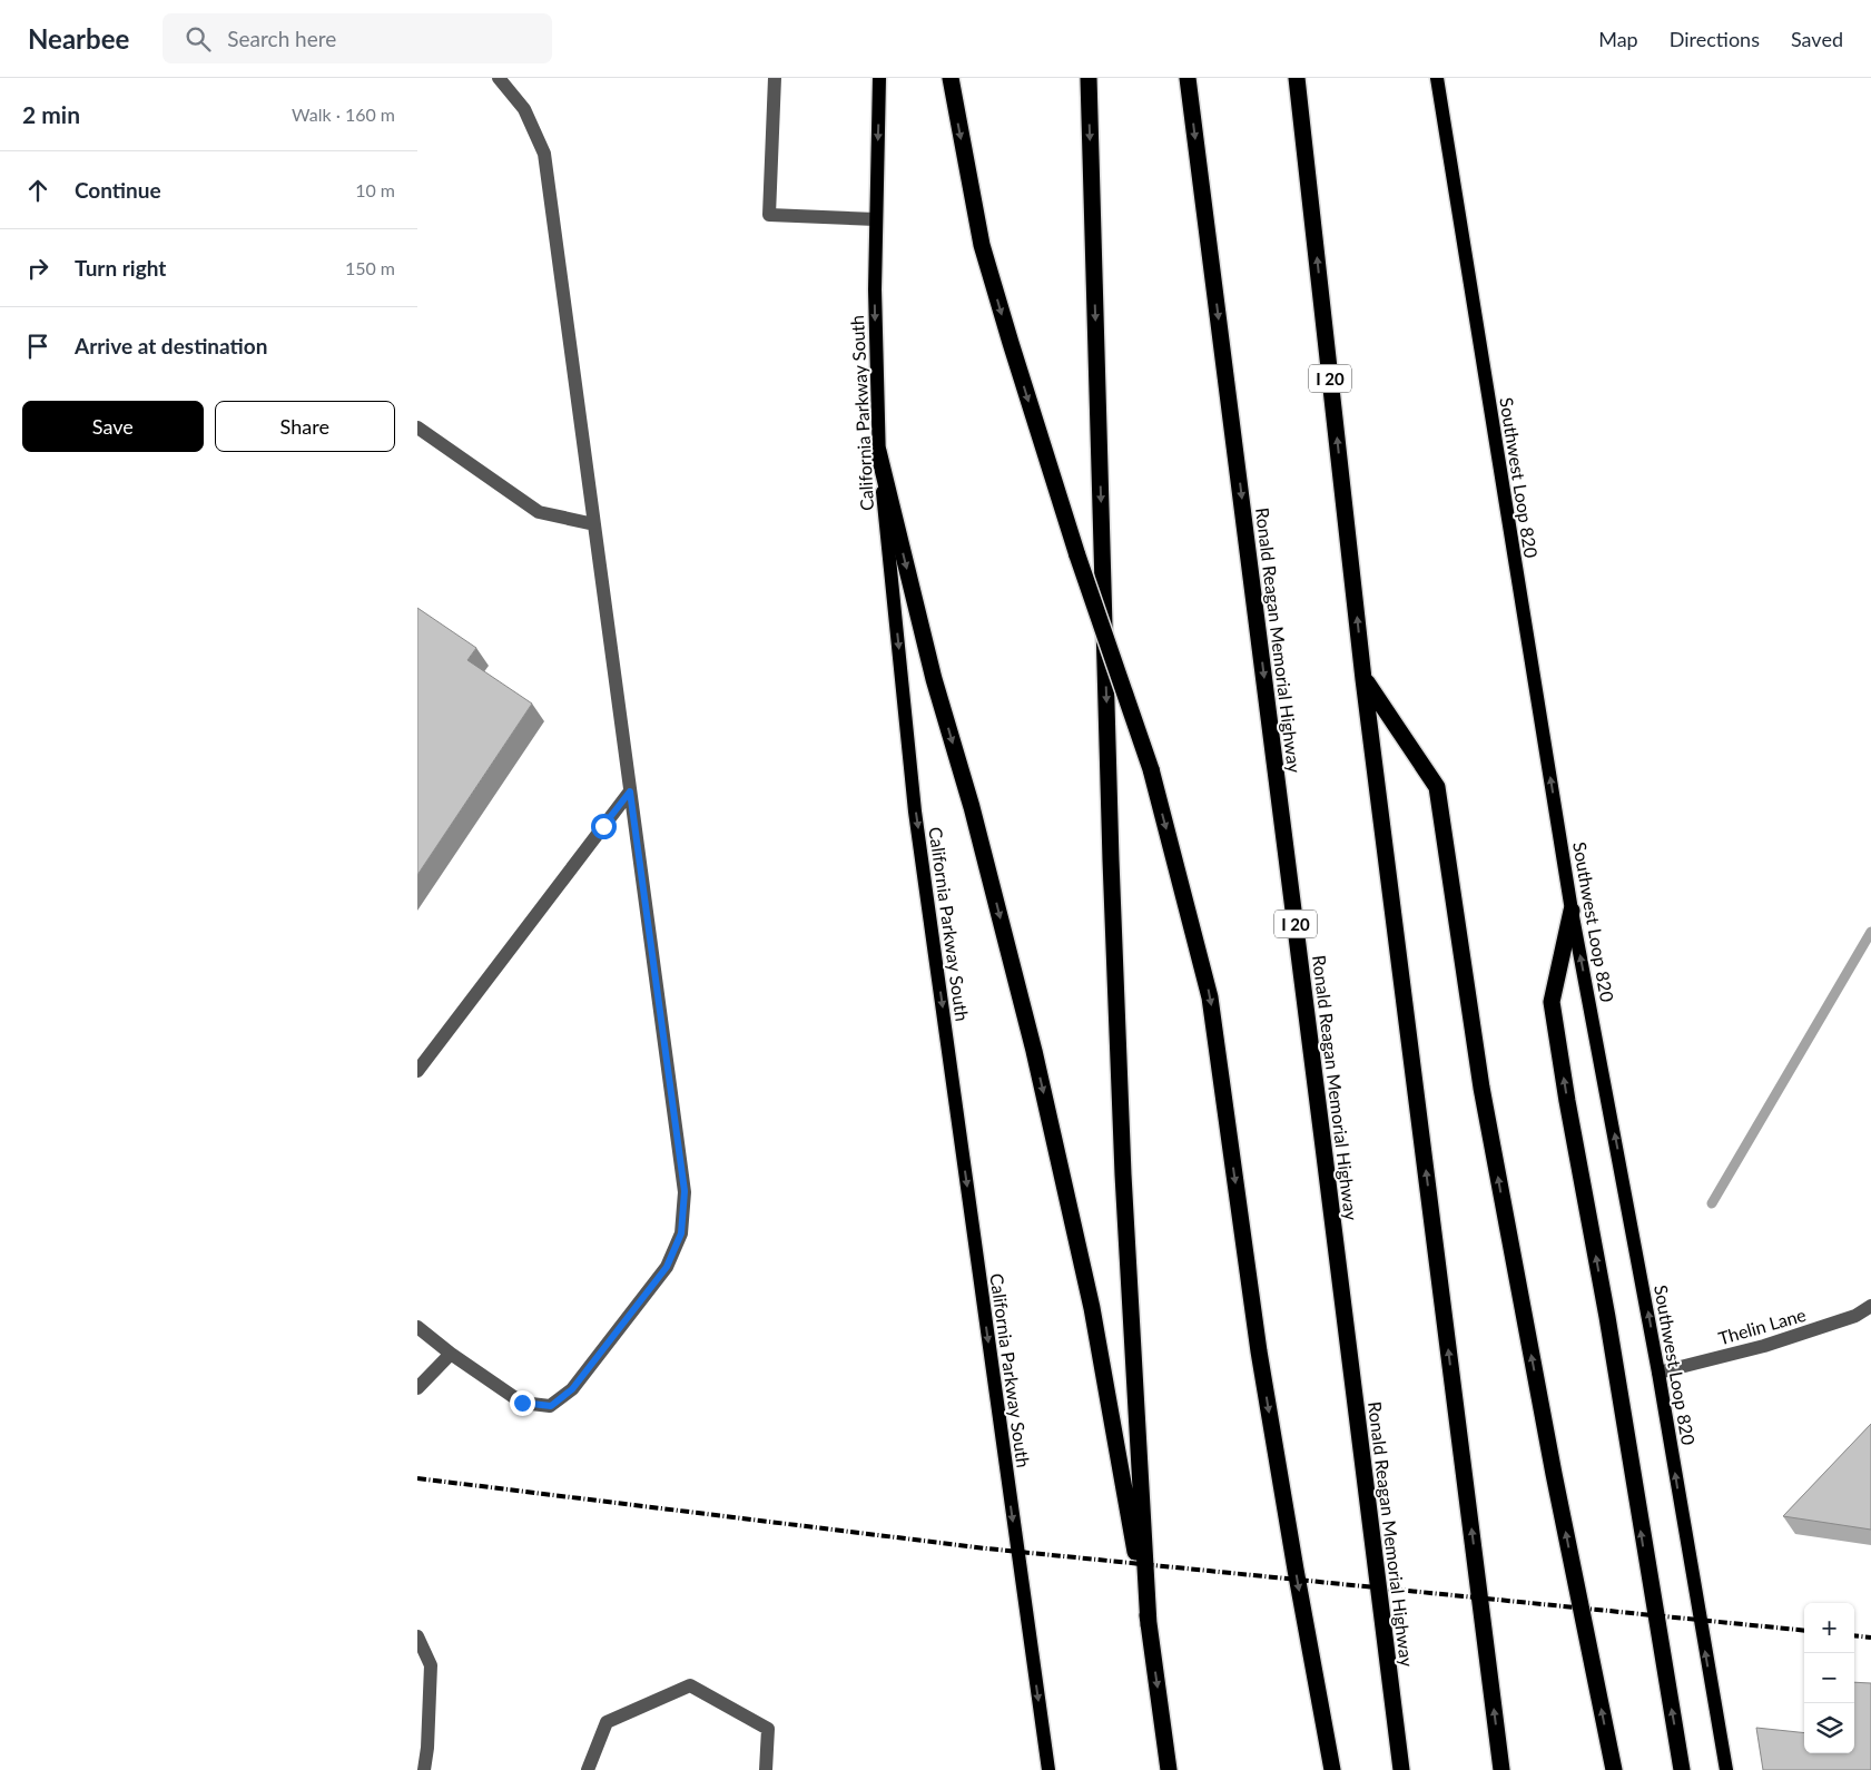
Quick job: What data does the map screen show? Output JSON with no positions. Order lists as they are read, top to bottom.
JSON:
{
  "streets": {
    "highway": ["I 20", "Ronald Reagan Memorial Highway"],
    "main road": ["California Parkway South", "Southwest Loop 820"],
    "street": ["Thelin Lane"]
  },
  "crossings": [
    ["Southwest Loop 820", "Thelin Lane"]
  ],
  "one_way": ["California Parkway South", "Southwest Loop 820"],
  "page": {
    "header": "Nearbee",
    "search": "Search here",
    "nav": ["Map", "Directions", "Saved"],
    "heading": ["2 min", "Walk · 160 m"],
    "list": [
      ["Continue", "10 m"],
      ["Turn right", "150 m"],
      "Arrive at destination"
    ],
    "buttons": ["Save", "Share"],
    "map_buttons": ["+", "−"]
  }
}
